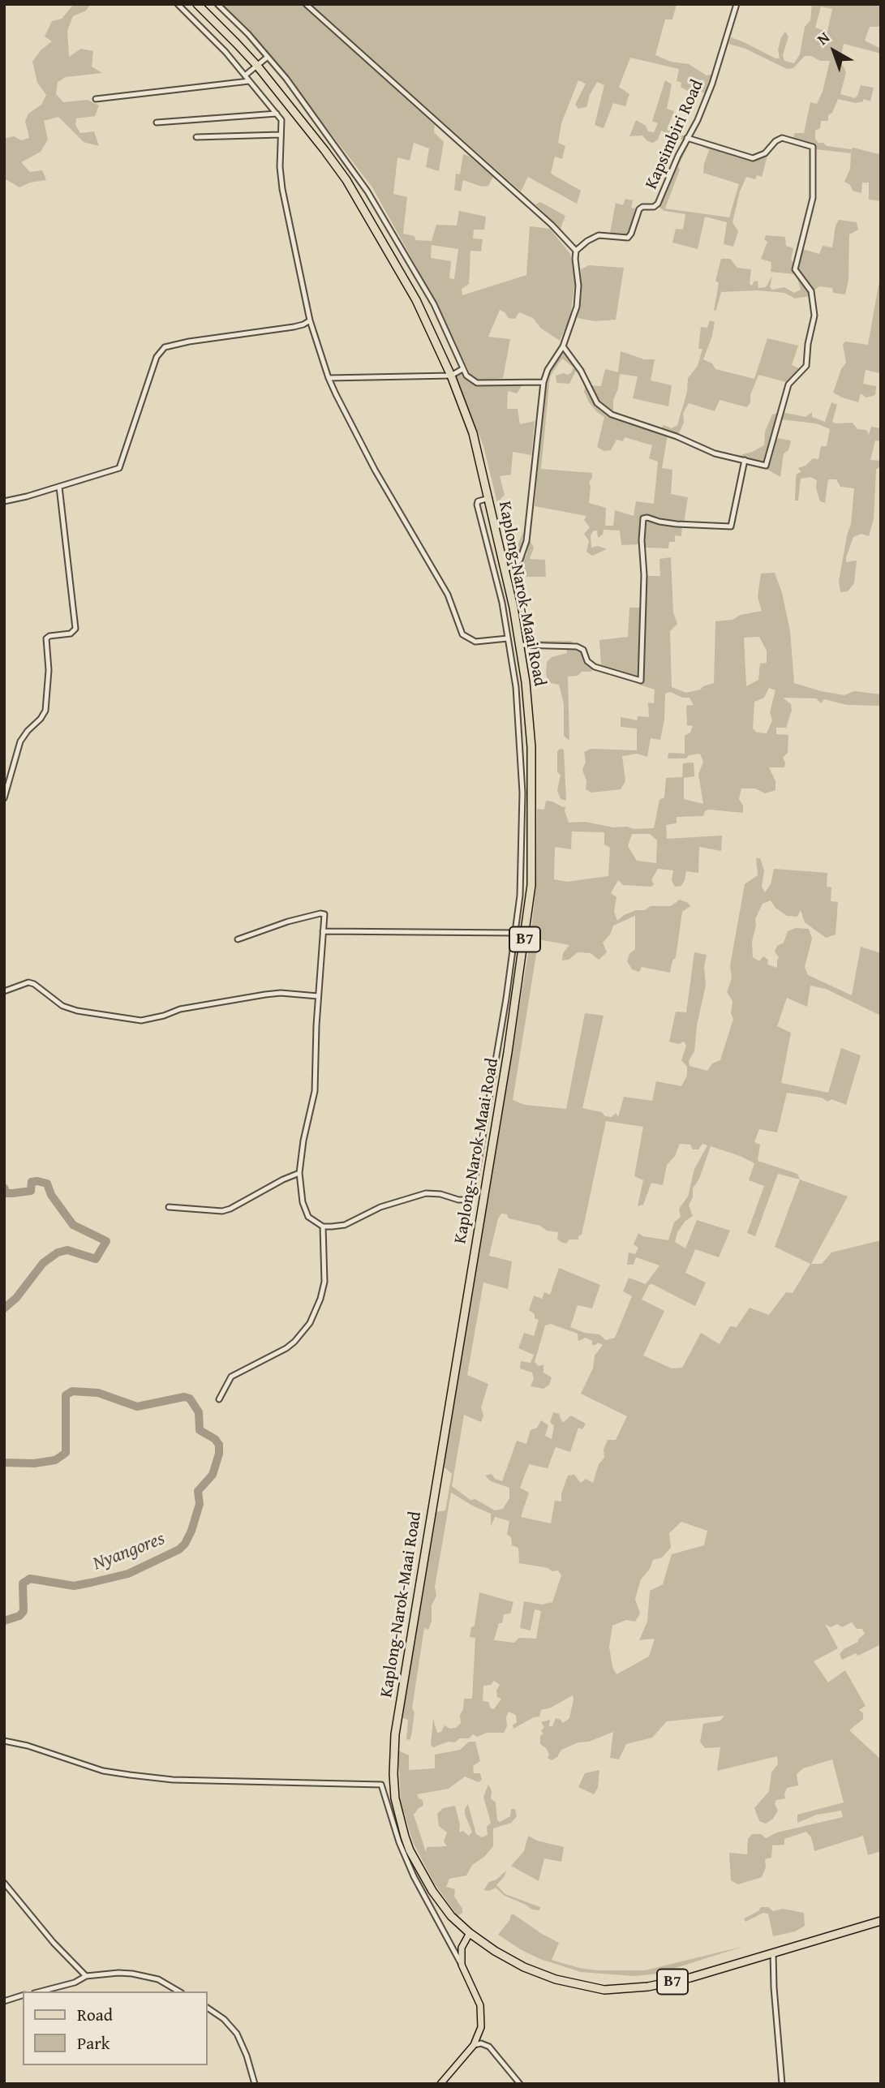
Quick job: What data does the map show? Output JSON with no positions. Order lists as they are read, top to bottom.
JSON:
{
  "streets": {
    "highway": ["Kaplong-Narok-Maai Road", "B7"],
    "street": ["Kapsimbiri Road"]
  },
  "water": ["Nyangores"],
  "legend": ["Road", "Park"],
  "north": "top left"
}
